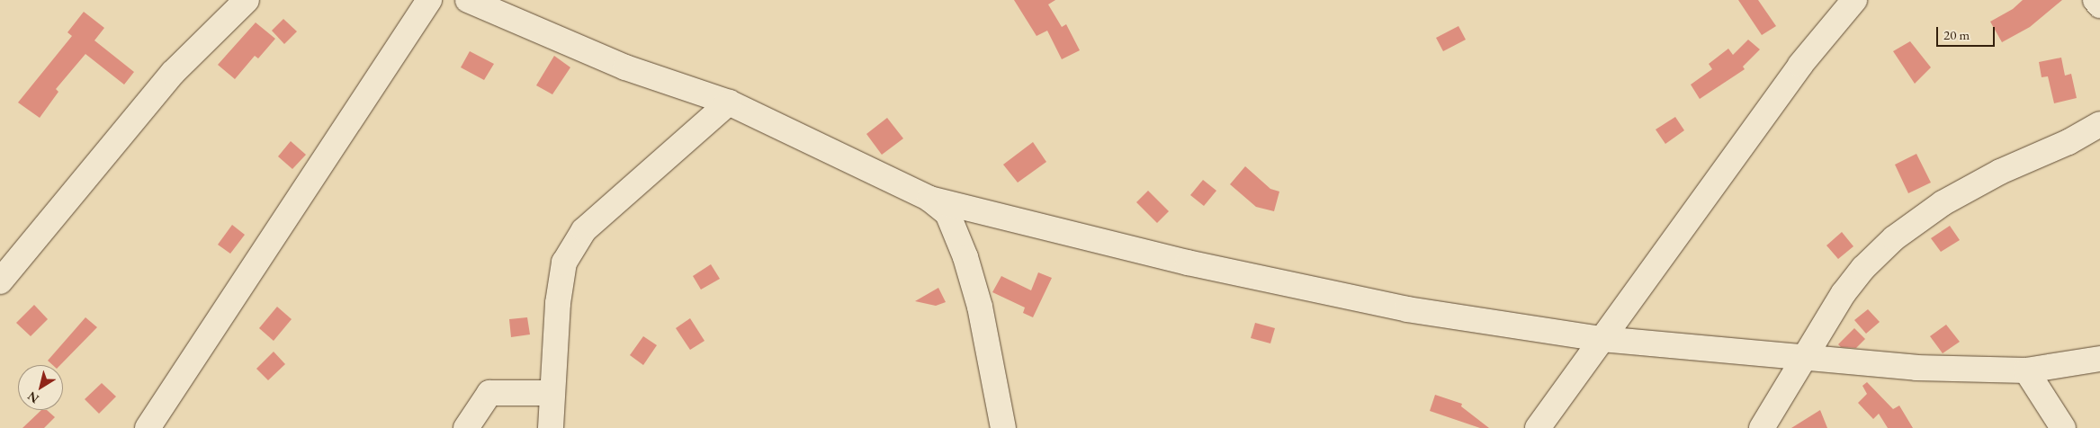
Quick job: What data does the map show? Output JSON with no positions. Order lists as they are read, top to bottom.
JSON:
{
  "scale_bar": "20 m",
  "north": "bottom left"
}
